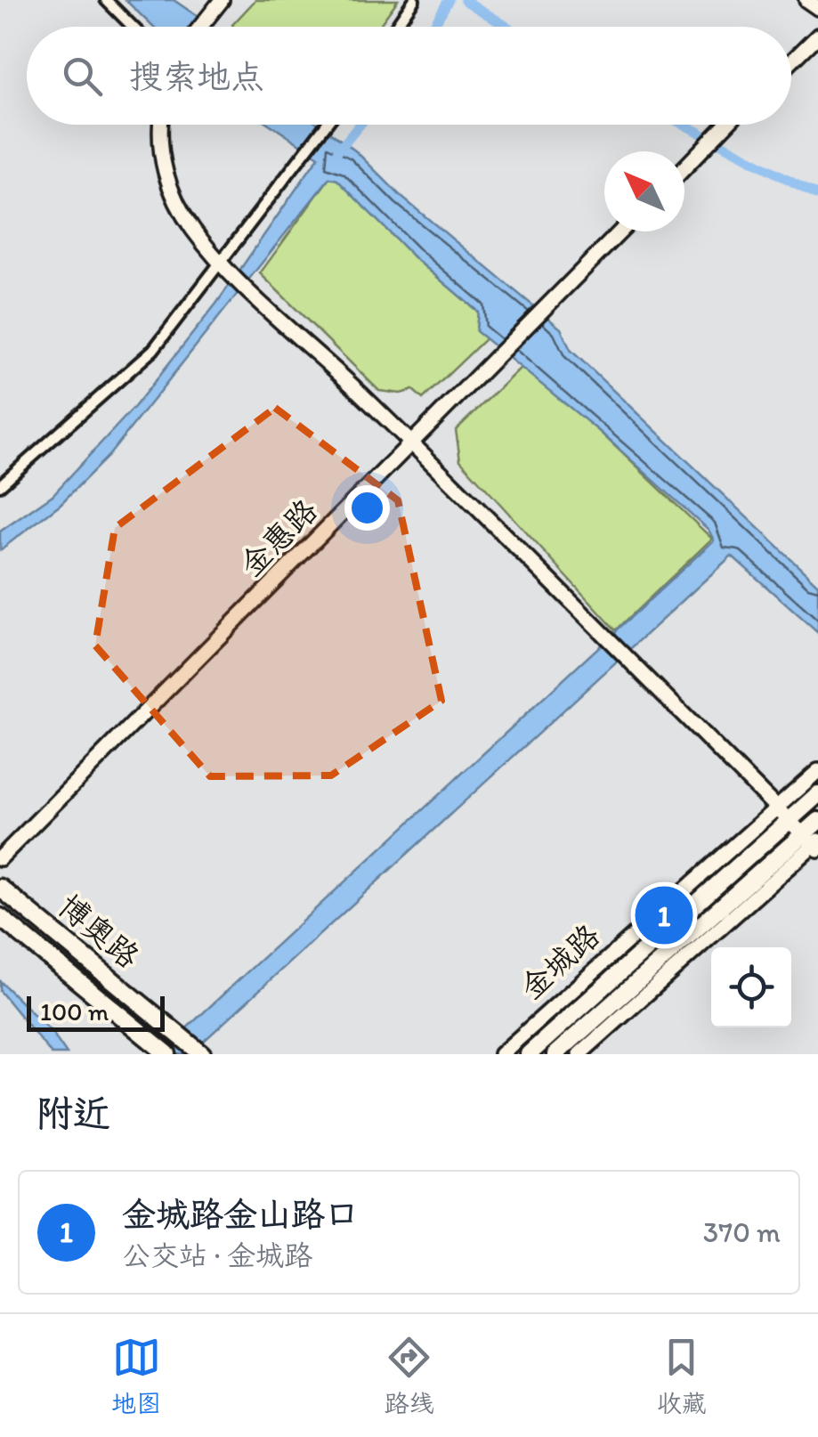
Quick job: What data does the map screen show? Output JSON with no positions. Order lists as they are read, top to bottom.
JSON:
{
  "streets": {
    "main road": ["金惠路", "博奥路", "金城路"]
  },
  "scale_bar": "100 m",
  "north": "top left",
  "page": {
    "search": "搜索地点",
    "pins": "1",
    "scale": "100 m",
    "heading": "附近",
    "list": [
      {
        "mark": "1",
        "name": "金城路金山路口",
        "note": "公交站 · 金城路",
        "value": "370 m"
      }
    ],
    "nav": ["地图", "路线", "收藏"]
  }
}
